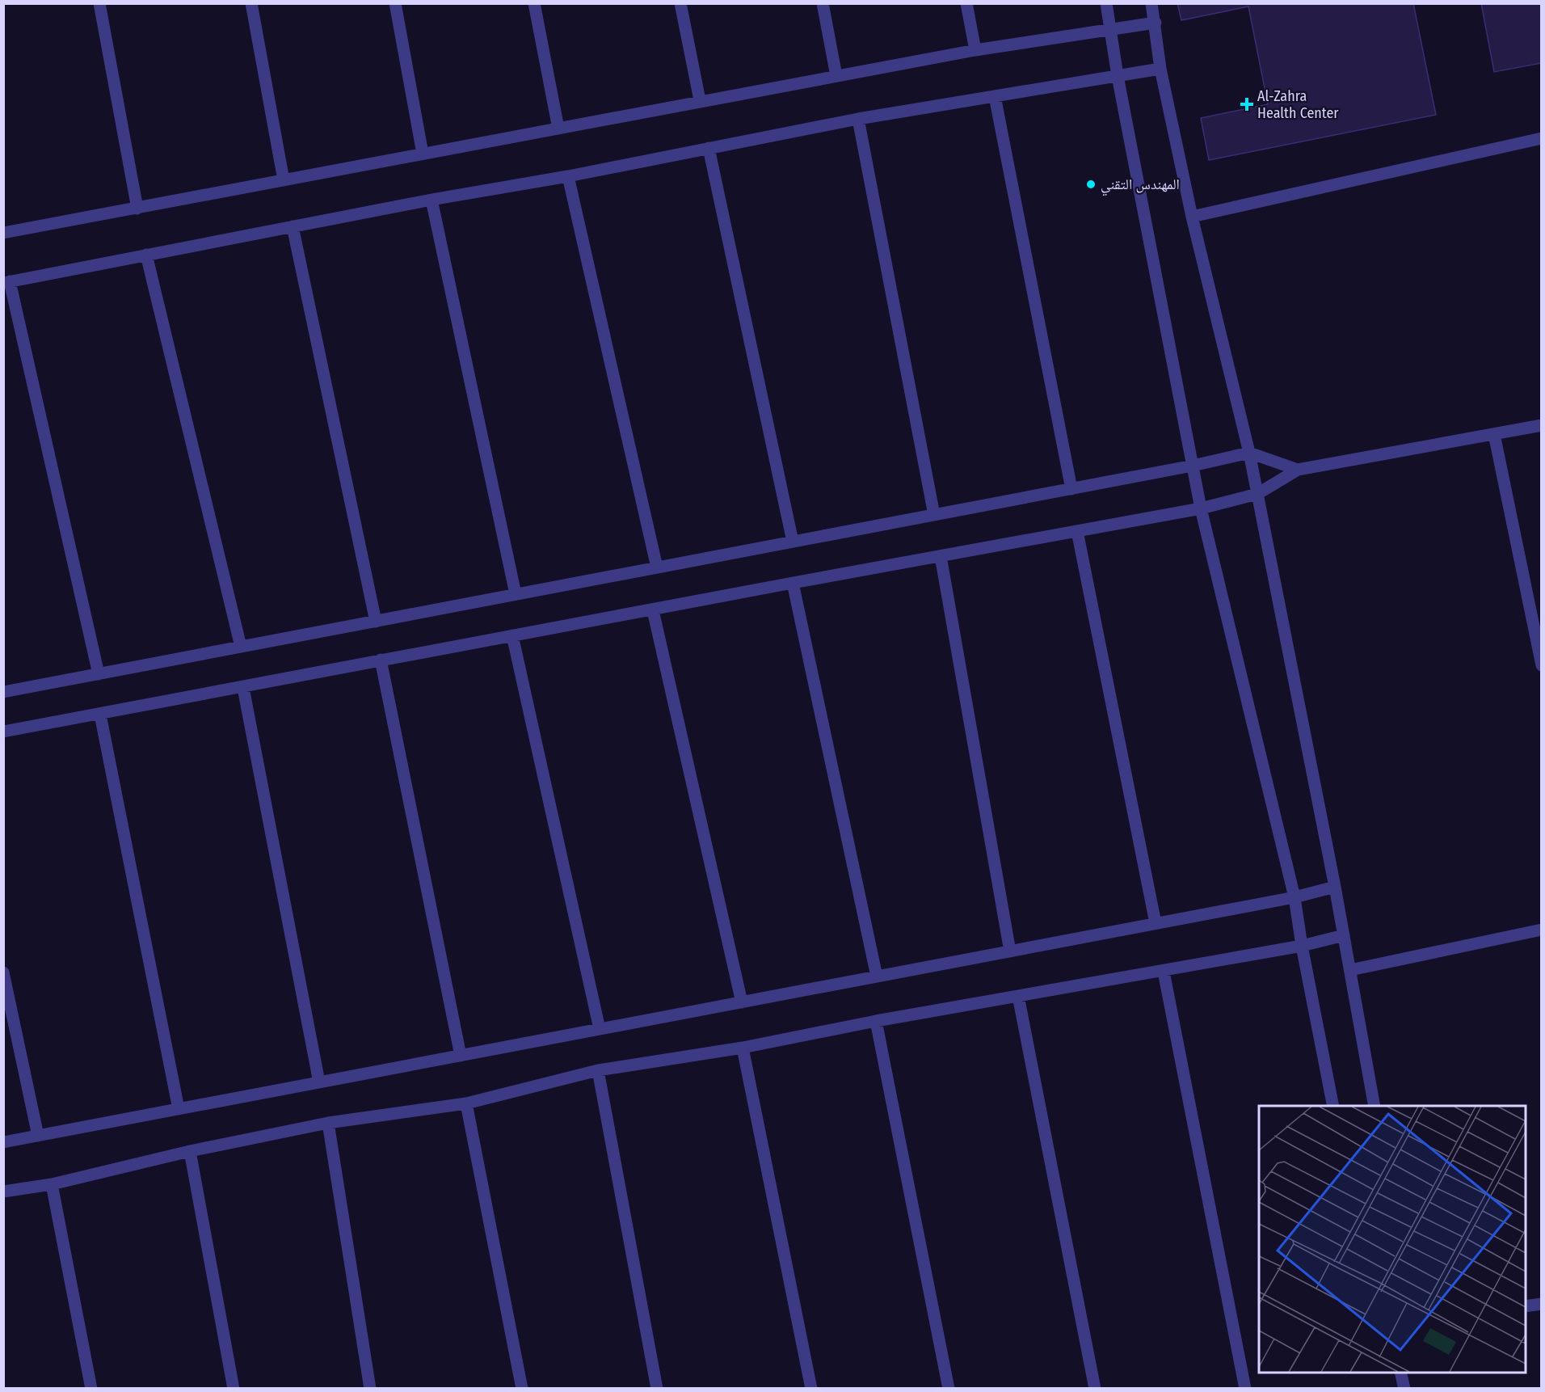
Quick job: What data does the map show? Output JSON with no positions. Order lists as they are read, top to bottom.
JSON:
{
  "places": {
    "health": ["Al-Zahra Health Center"],
    "other": ["المهندس التقني"]
  }
}
